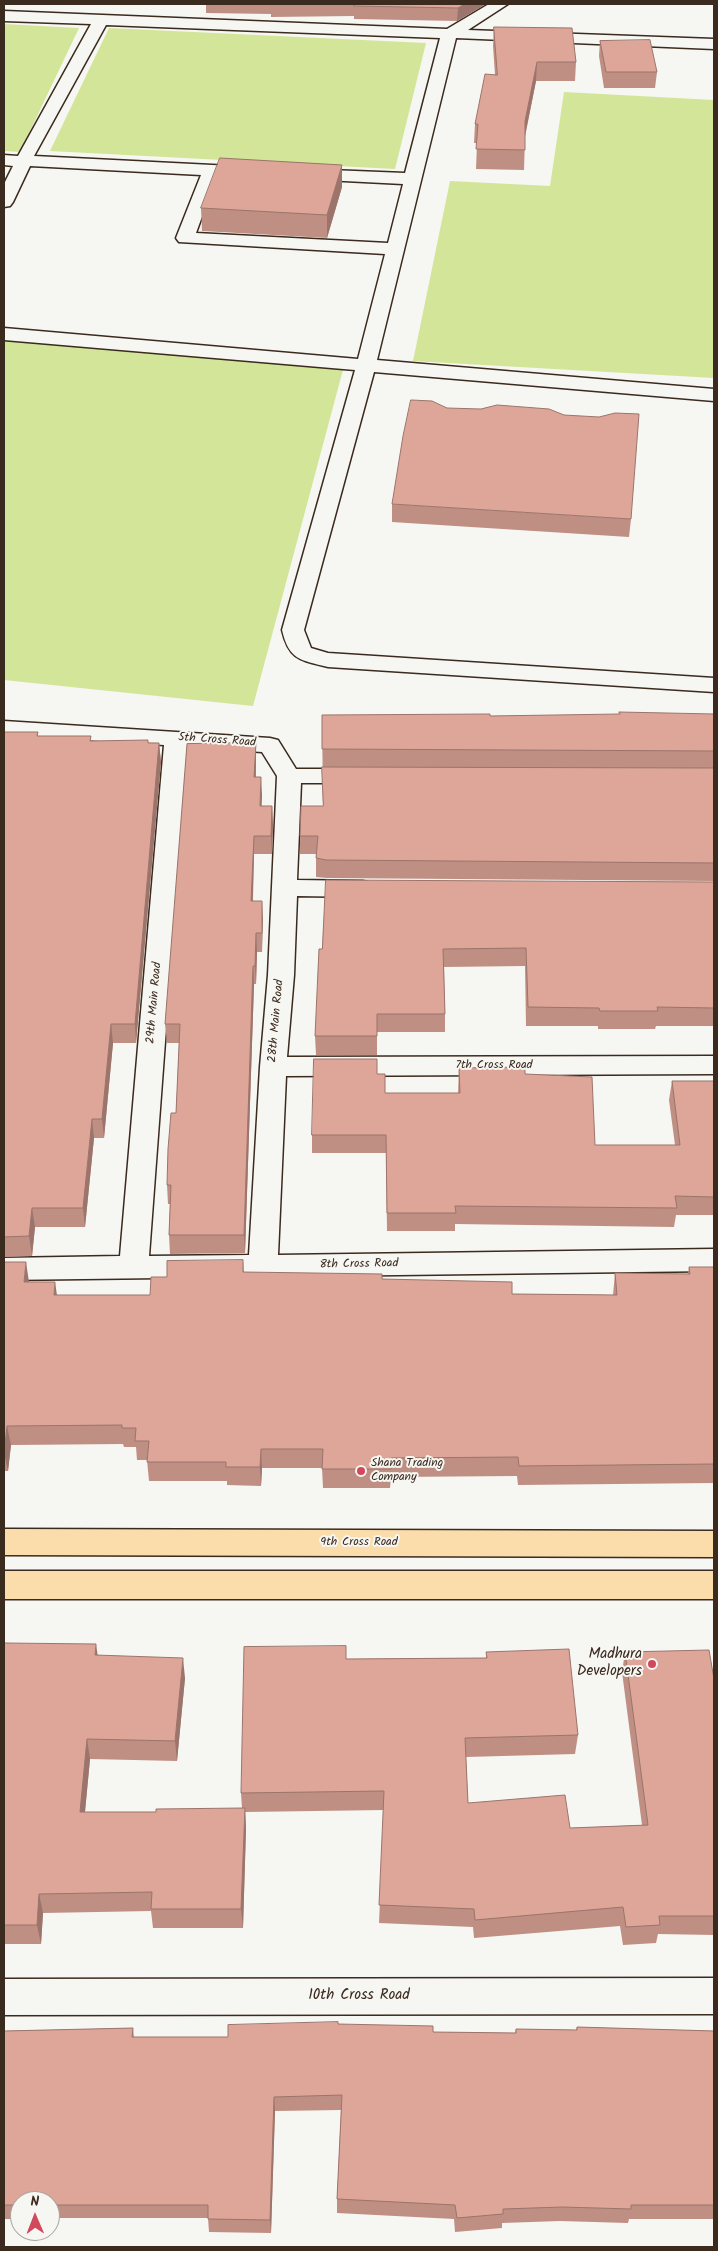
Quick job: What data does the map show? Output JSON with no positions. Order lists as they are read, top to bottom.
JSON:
{
  "streets": {
    "main road": ["9th Cross Road"],
    "street": [
      "5th Cross Road",
      "29th Main Road",
      "28th Main Road",
      "7th Cross Road",
      "8th Cross Road",
      "10th Cross Road"
    ]
  },
  "crossings": [
    ["5th Cross Road", "29th Main Road"],
    ["5th Cross Road", "28th Main Road"],
    ["29th Main Road", "8th Cross Road"],
    ["28th Main Road", "7th Cross Road"],
    ["28th Main Road", "8th Cross Road"]
  ],
  "places": ["Shana Trading Company", "Madhura Developers"],
  "north": "top"
}
